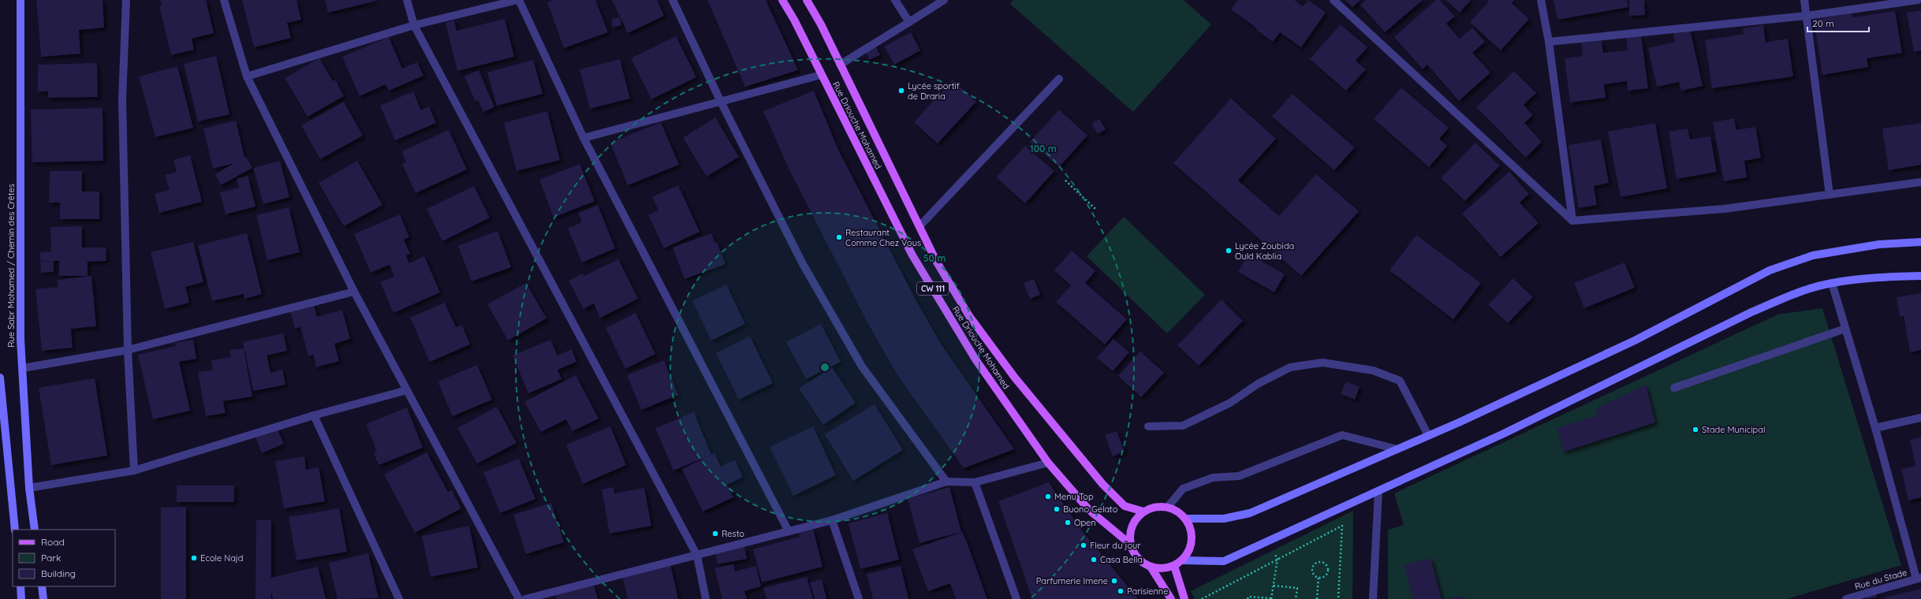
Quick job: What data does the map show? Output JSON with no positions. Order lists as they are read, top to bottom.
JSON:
{
  "streets": {
    "main road": ["Rue Driouche Mohamed", "Rue Sabr Mohamed / Chemin des Crêtes", "CW 111"],
    "street": ["Rue du Stade"]
  },
  "places": [
    "Lycée sportif de Draria",
    "Restaurant Comme Chez Vous",
    "Lycée Zoubida Ould Kablia",
    "Stade Municipal",
    "Menu Top",
    "Buono Gelato",
    "Open",
    "Resto",
    "Fleur du jour",
    "Ecole Najd",
    "Casa Bella",
    "Parfumerie Imene",
    "Parisienne"
  ],
  "legend": ["Road", "Park", "Building"],
  "scale_bar": "20 m",
  "rings": ["100 m", "50 m"]
}
